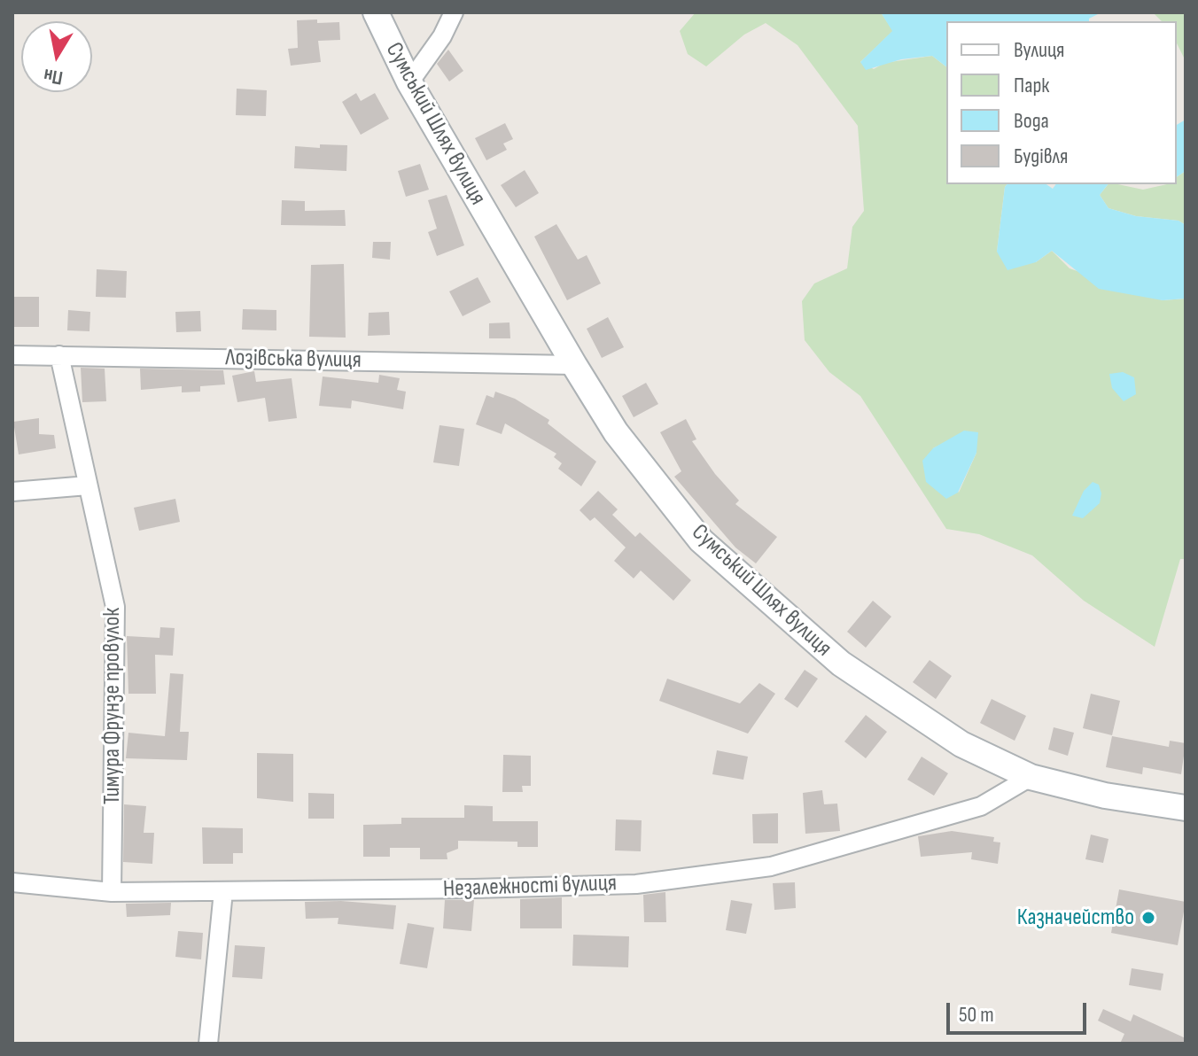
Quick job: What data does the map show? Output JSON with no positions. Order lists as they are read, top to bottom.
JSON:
{
  "streets": {
    "main road": ["Сумський Шлях вулиця"],
    "street": ["Лозівська вулиця", "Тимура Фрунзе провулок", "Незалежності вулиця"]
  },
  "crossings": [
    ["Сумський Шлях вулиця", "Лозівська вулиця"],
    ["Сумський Шлях вулиця", "Незалежності вулиця"],
    ["Лозівська вулиця", "Тимура Фрунзе провулок"],
    ["Тимура Фрунзе провулок", "Незалежності вулиця"]
  ],
  "places": ["Казначейство"],
  "legend": [
    "Вулиця",
    "Парк",
    "Вода",
    "Будівля"
  ],
  "scale_bar": "50 m",
  "north": "bottom"
}
